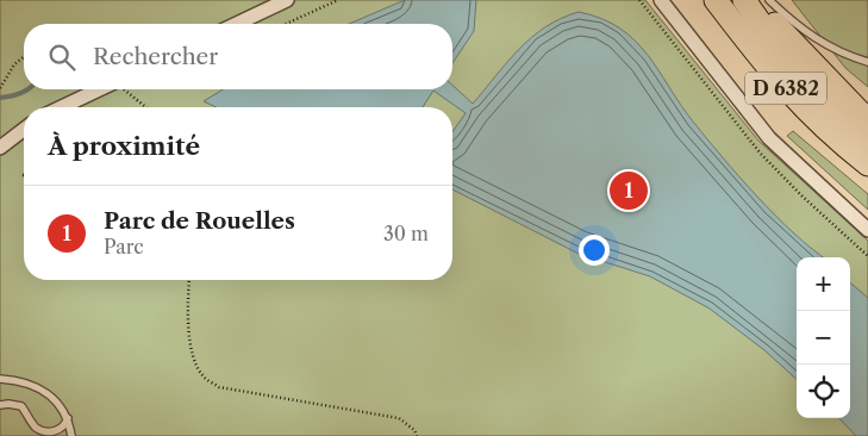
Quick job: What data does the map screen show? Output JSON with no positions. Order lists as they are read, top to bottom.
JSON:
{
  "streets": {
    "highway": ["D 6382"]
  },
  "page": {
    "search": "Rechercher",
    "heading": "À proximité",
    "pins": "1",
    "list": [
      {
        "mark": "1",
        "name": "Parc de Rouelles",
        "note": "Parc",
        "value": "30 m"
      }
    ],
    "map_buttons": ["+", "−"]
  }
}
